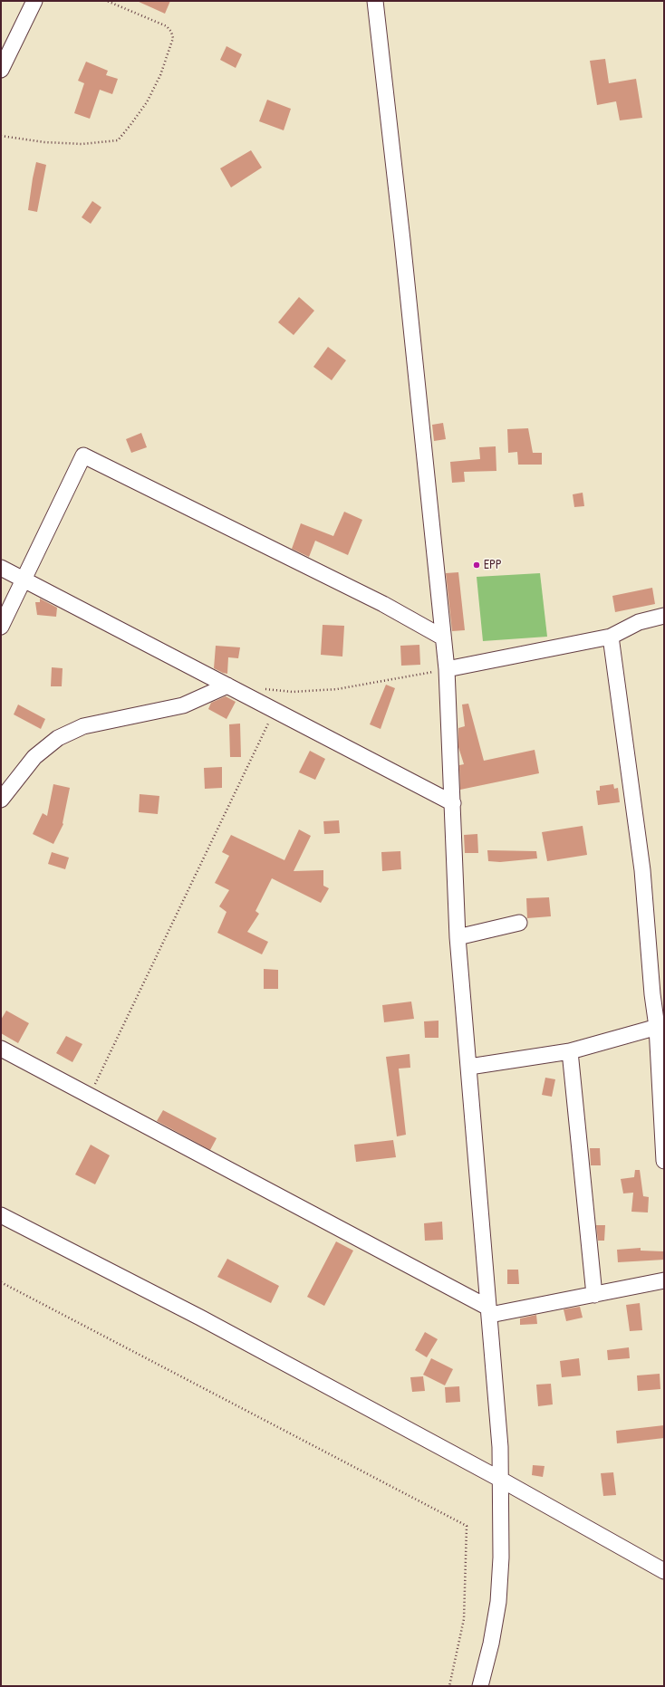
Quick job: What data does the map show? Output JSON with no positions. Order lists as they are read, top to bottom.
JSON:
{
  "places": ["EPP"]
}
